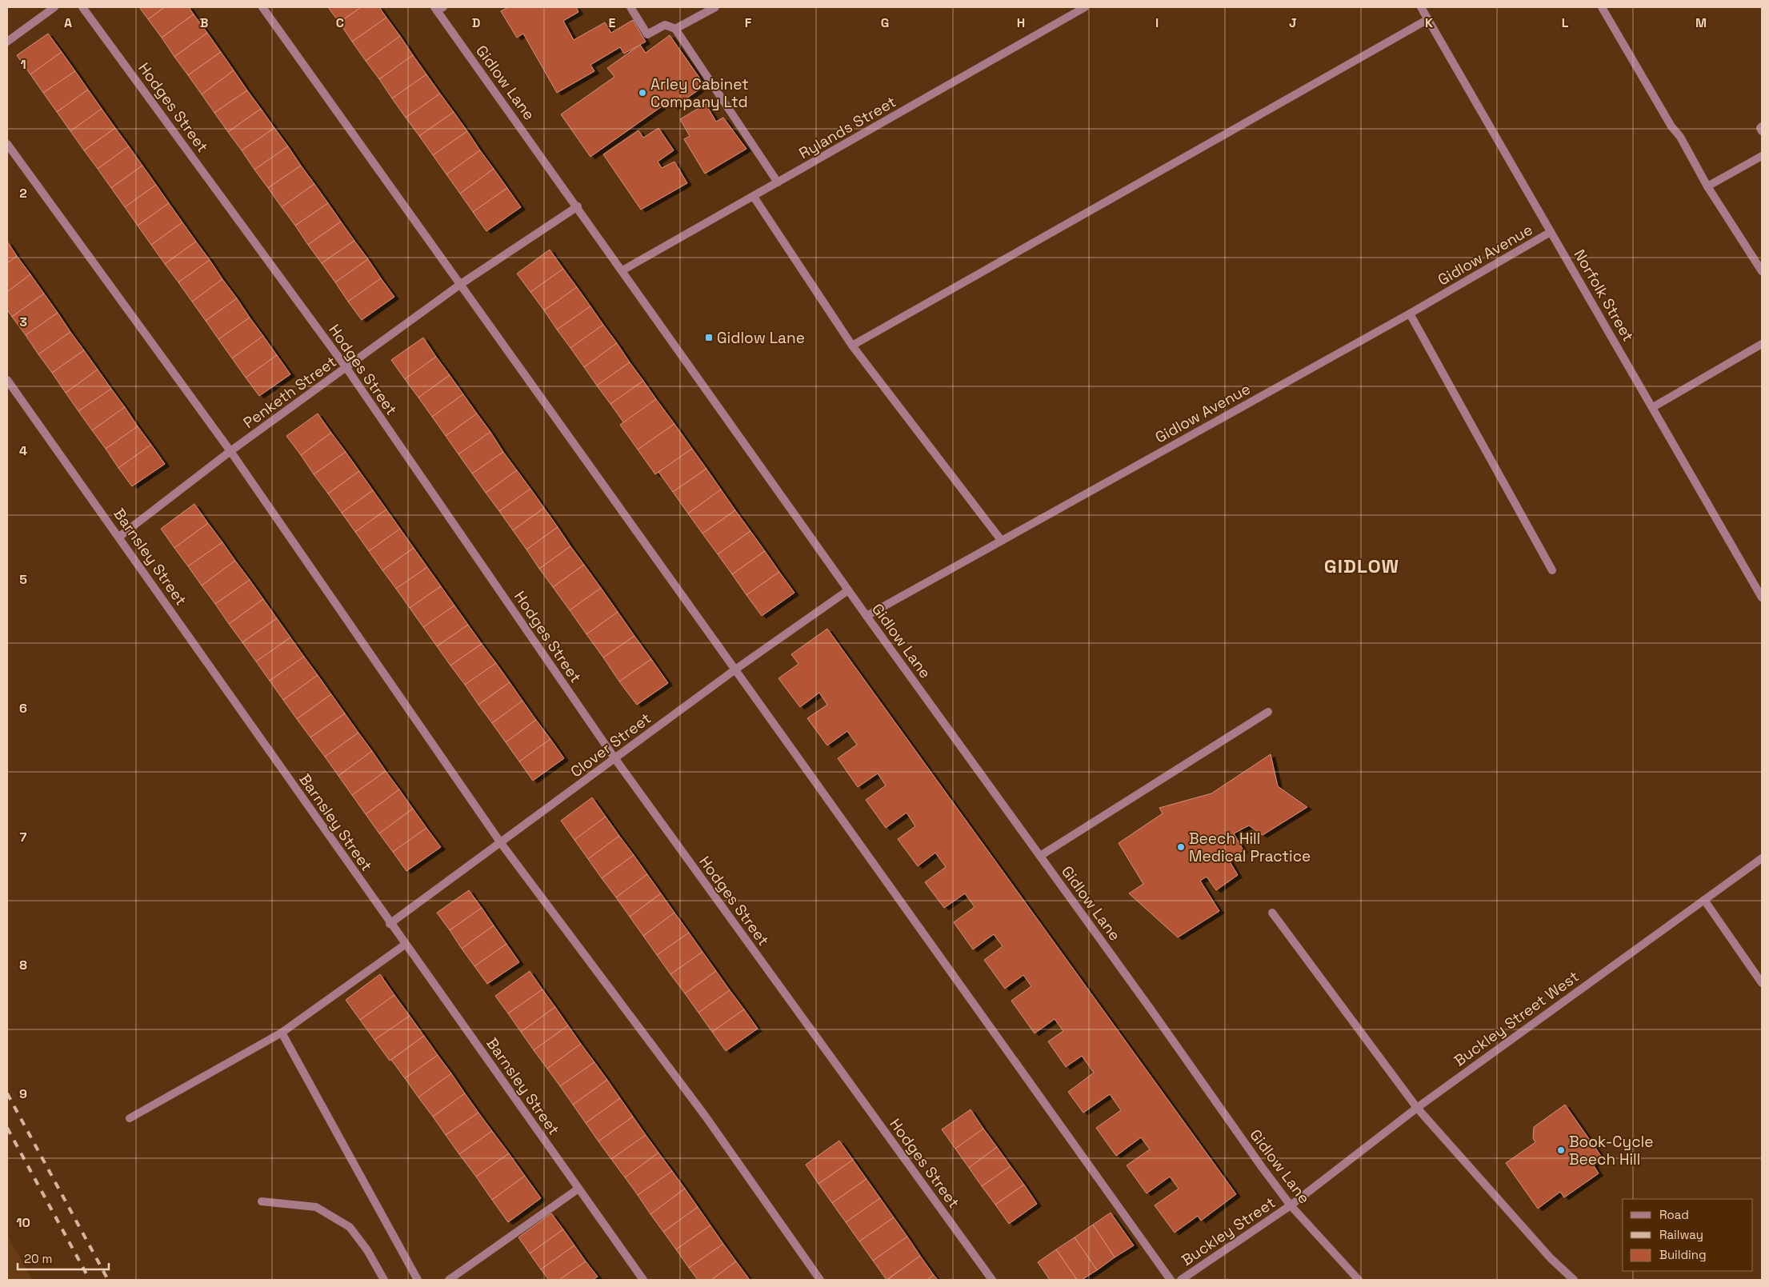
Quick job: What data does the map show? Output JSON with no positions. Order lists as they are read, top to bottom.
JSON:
{
  "streets": {
    "street": [
      "Gidlow Lane",
      "Hodges Street",
      "Rylands Street",
      "Gidlow Avenue",
      "Norfolk Street",
      "Penketh Street",
      "Barnsley Street",
      "Clover Street",
      "Buckley Street West",
      "Buckley Street"
    ]
  },
  "crossings": [
    ["Gidlow Lane", "Rylands Street"],
    ["Gidlow Lane", "Gidlow Avenue"],
    ["Gidlow Lane", "Penketh Street"],
    ["Gidlow Lane", "Clover Street"],
    ["Gidlow Lane", "Buckley Street West"],
    ["Gidlow Lane", "Buckley Street"],
    ["Hodges Street", "Penketh Street"],
    ["Hodges Street", "Clover Street"],
    ["Gidlow Avenue", "Norfolk Street"],
    ["Penketh Street", "Barnsley Street"],
    ["Barnsley Street", "Clover Street"],
    ["Buckley Street West", "Buckley Street"]
  ],
  "districts": ["GIDLOW"],
  "places": {
    "other": ["Arley Cabinet Company Ltd", "Beech Hill Medical Practice", "Book-Cycle Beech Hill"],
    "transit": ["Gidlow Lane"]
  },
  "legend": ["Road", "Railway", "Building"],
  "scale_bar": "20 m",
  "grid": {
    "columns": [
      "A",
      "B",
      "C",
      "D",
      "E",
      "F",
      "G",
      "H",
      "I",
      "J",
      "K",
      "L",
      "M"
    ],
    "rows": [
      "1",
      "2",
      "3",
      "4",
      "5",
      "6",
      "7",
      "8",
      "9",
      "10"
    ]
  }
}
